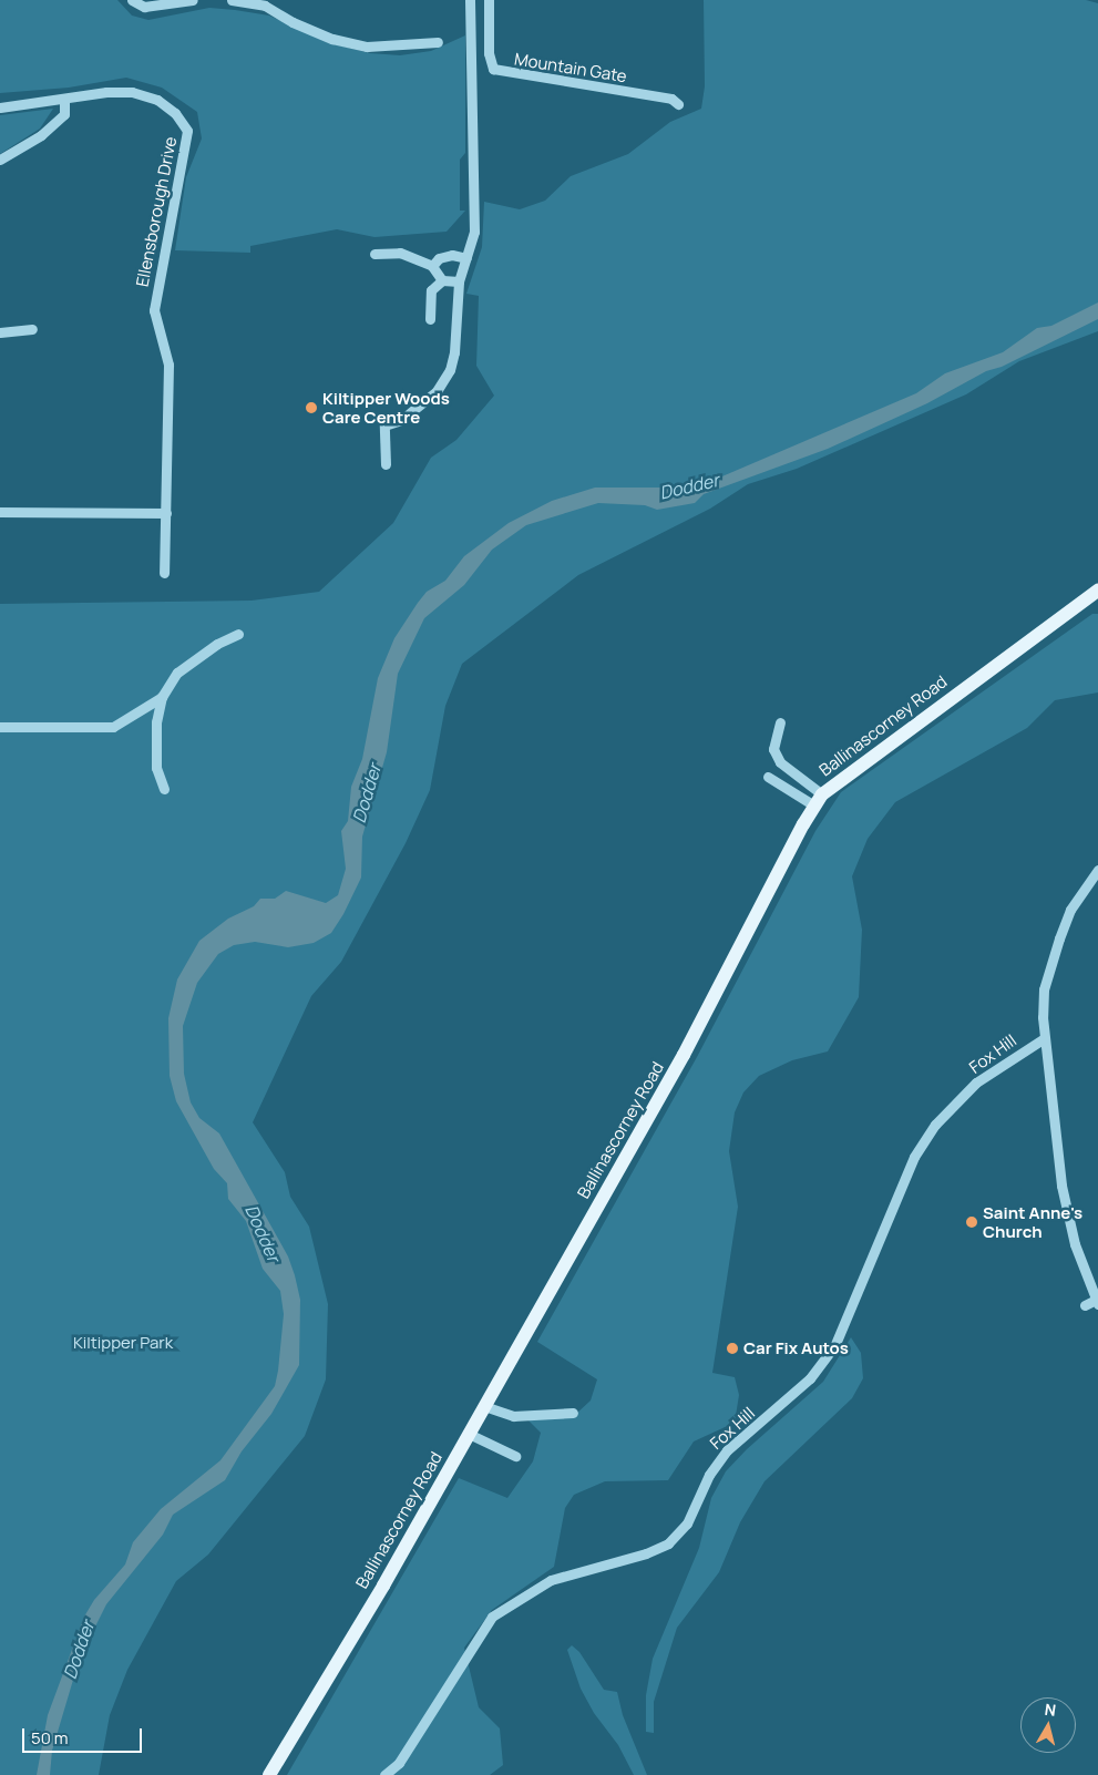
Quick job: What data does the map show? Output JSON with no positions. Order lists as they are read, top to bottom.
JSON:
{
  "streets": {
    "main road": ["Ballinascorney Road"],
    "street": ["Mountain Gate", "Ellensborough Drive", "Fox Hill"]
  },
  "water": ["Dodder"],
  "parks": ["Kiltipper Park"],
  "places": ["Kiltipper Woods Care Centre", "Saint Anne's Church", "Car Fix Autos"],
  "scale_bar": "50 m",
  "north": "top"
}
